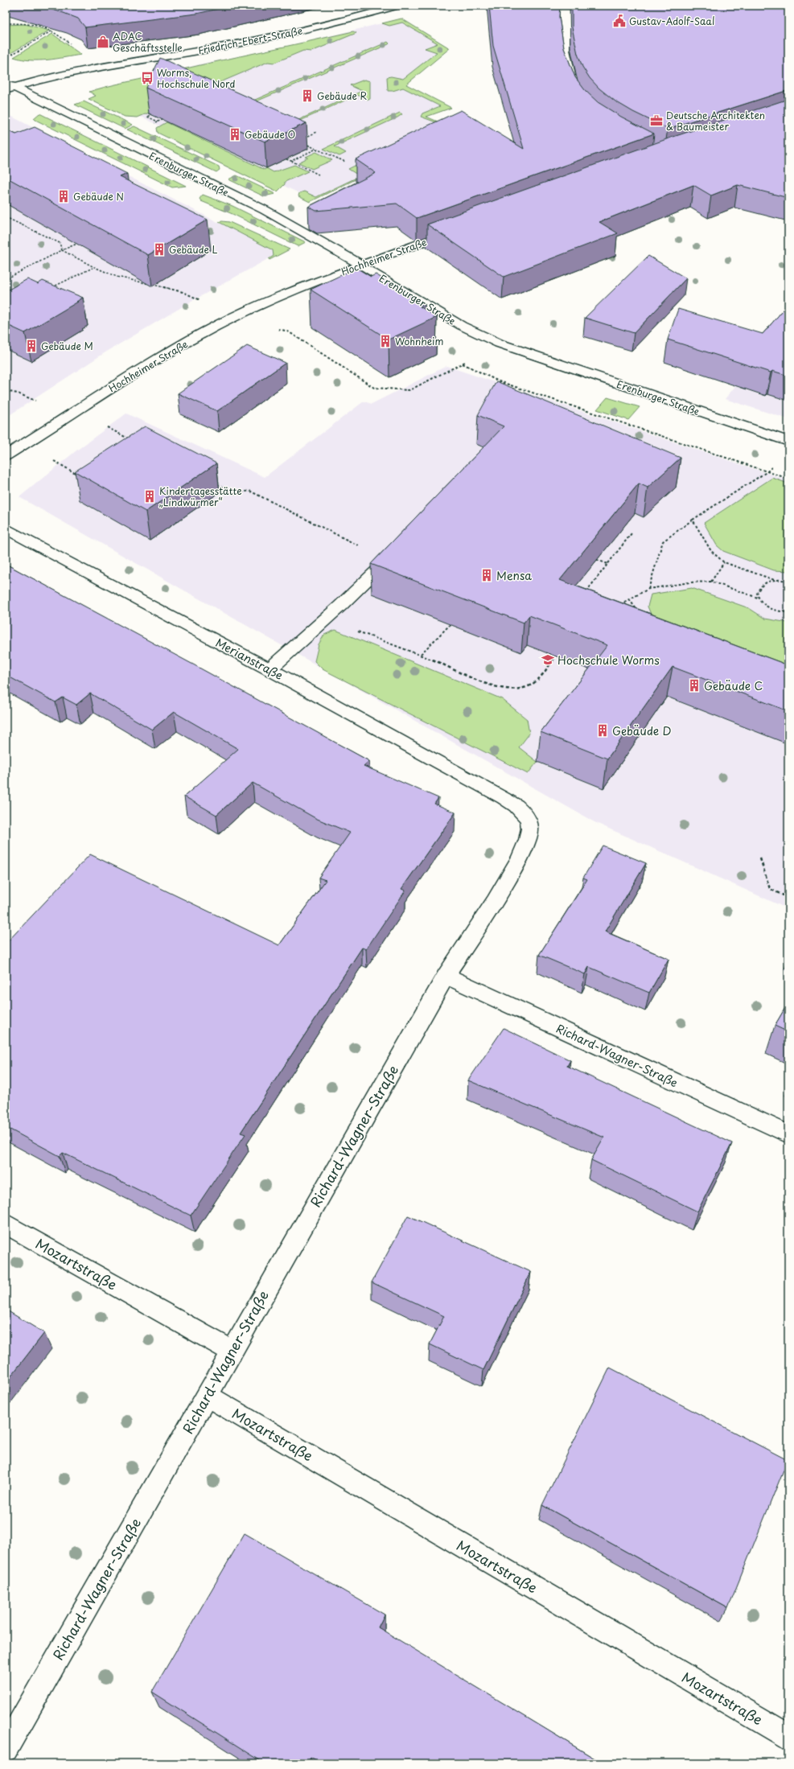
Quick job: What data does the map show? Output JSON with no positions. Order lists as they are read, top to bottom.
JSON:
{
  "streets": {
    "street": [
      "Friedrich-Ebert-Straße",
      "Erenburger Straße",
      "Hochheimer Straße",
      "Merianstraße",
      "Richard-Wagner-Straße",
      "Mozartstraße"
    ]
  },
  "crossings": [
    ["Friedrich-Ebert-Straße", "Erenburger Straße"],
    ["Erenburger Straße", "Hochheimer Straße"],
    ["Merianstraße", "Richard-Wagner-Straße"],
    ["Richard-Wagner-Straße", "Mozartstraße"]
  ],
  "places": {
    "public building": ["Gustav-Adolf-Saal"],
    "shop": ["ADAC Geschäftsstelle"],
    "bus stop": ["Worms, Hochschule Nord"],
    "building": [
      "Gebäude R",
      "Gebäude O",
      "Gebäude N",
      "Gebäude L",
      "Wohnheim",
      "Gebäude M",
      "Kindertagesstätte „Lindwürmer“",
      "Mensa",
      "Gebäude C",
      "Gebäude D"
    ],
    "office": ["Deutsche Architekten & Baumeister"],
    "school or university": ["Hochschule Worms"]
  }
}
